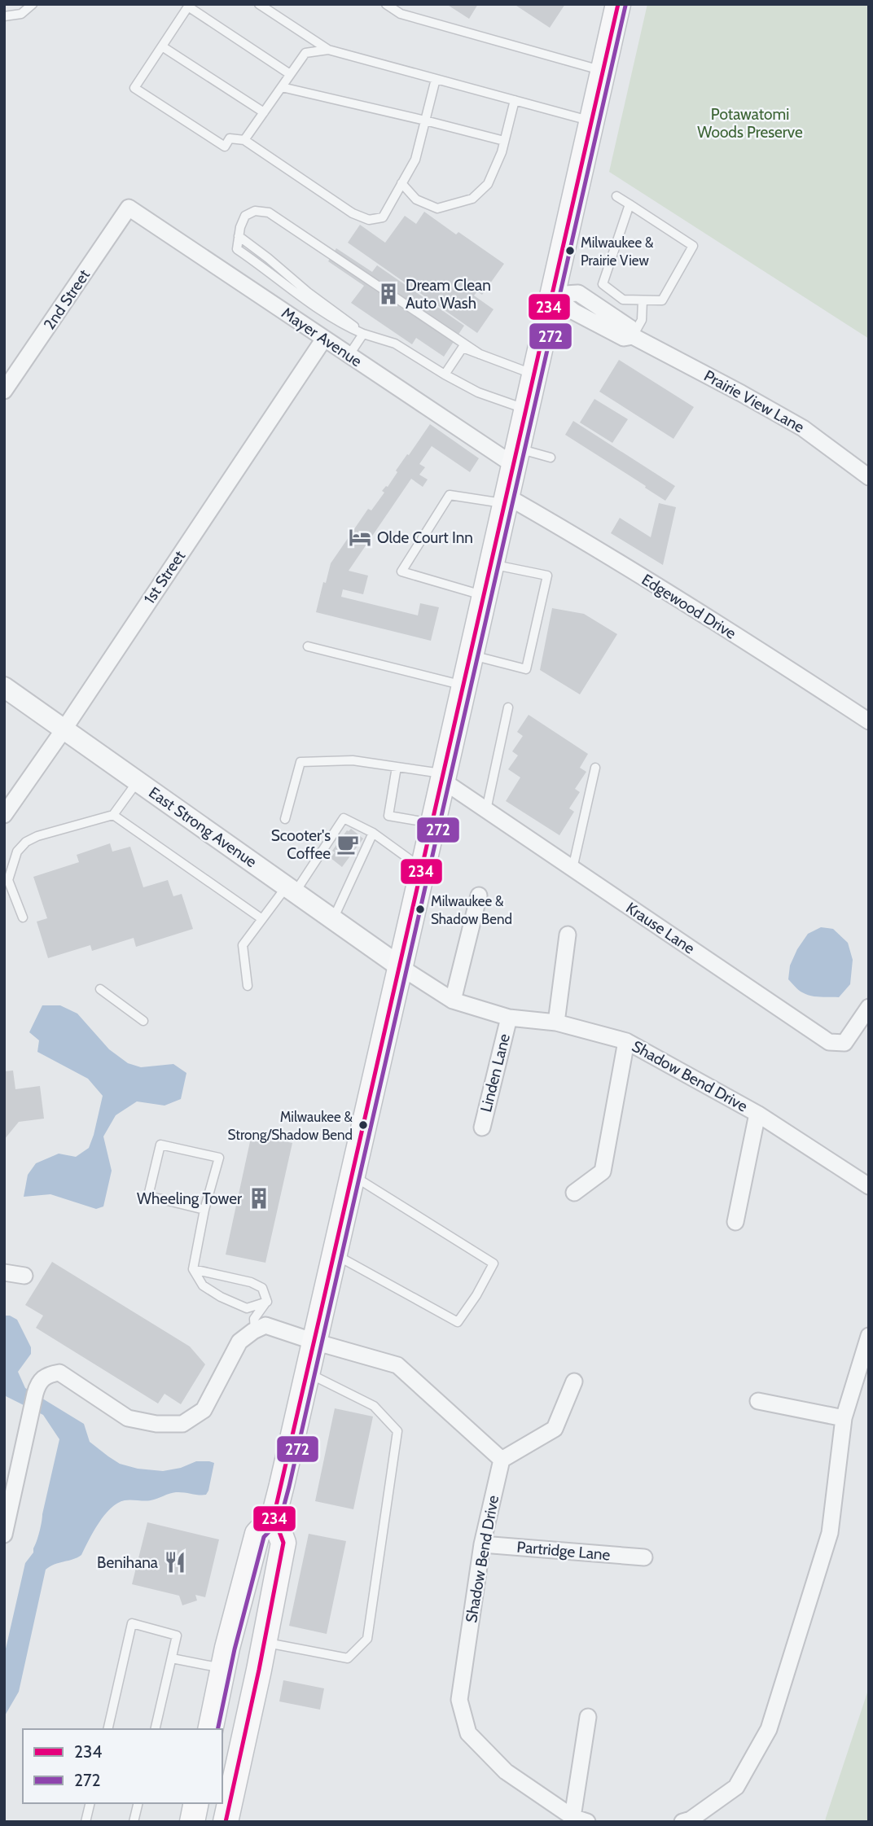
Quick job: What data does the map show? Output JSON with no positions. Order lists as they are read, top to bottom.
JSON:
{
  "streets": {
    "street": [
      "2nd Street",
      "Mayer Avenue",
      "Prairie View Lane",
      "1st Street",
      "Edgewood Drive",
      "East Strong Avenue",
      "Krause Lane",
      "Linden Lane",
      "Shadow Bend Drive",
      "Partridge Lane"
    ]
  },
  "crossings": [
    ["2nd Street", "Mayer Avenue"],
    ["Mayer Avenue", "1st Street"],
    ["1st Street", "East Strong Avenue"],
    ["East Strong Avenue", "Shadow Bend Drive"],
    ["Linden Lane", "Shadow Bend Drive"],
    ["Shadow Bend Drive", "Partridge Lane"]
  ],
  "parks": ["Potawatomi Woods Preserve"],
  "places": {
    "other": ["Milwaukee & Prairie View", "Milwaukee & Shadow Bend", "Milwaukee & Strong/Shadow Bend"],
    "building": ["Dream Clean Auto Wash", "Wheeling Tower"],
    "hotel": ["Olde Court Inn"],
    "cafe": ["Scooter's Coffee"],
    "restaurant": ["Benihana"]
  },
  "lines": ["transit line 234", "transit line 272"],
  "legend": ["234", "272"]
}
